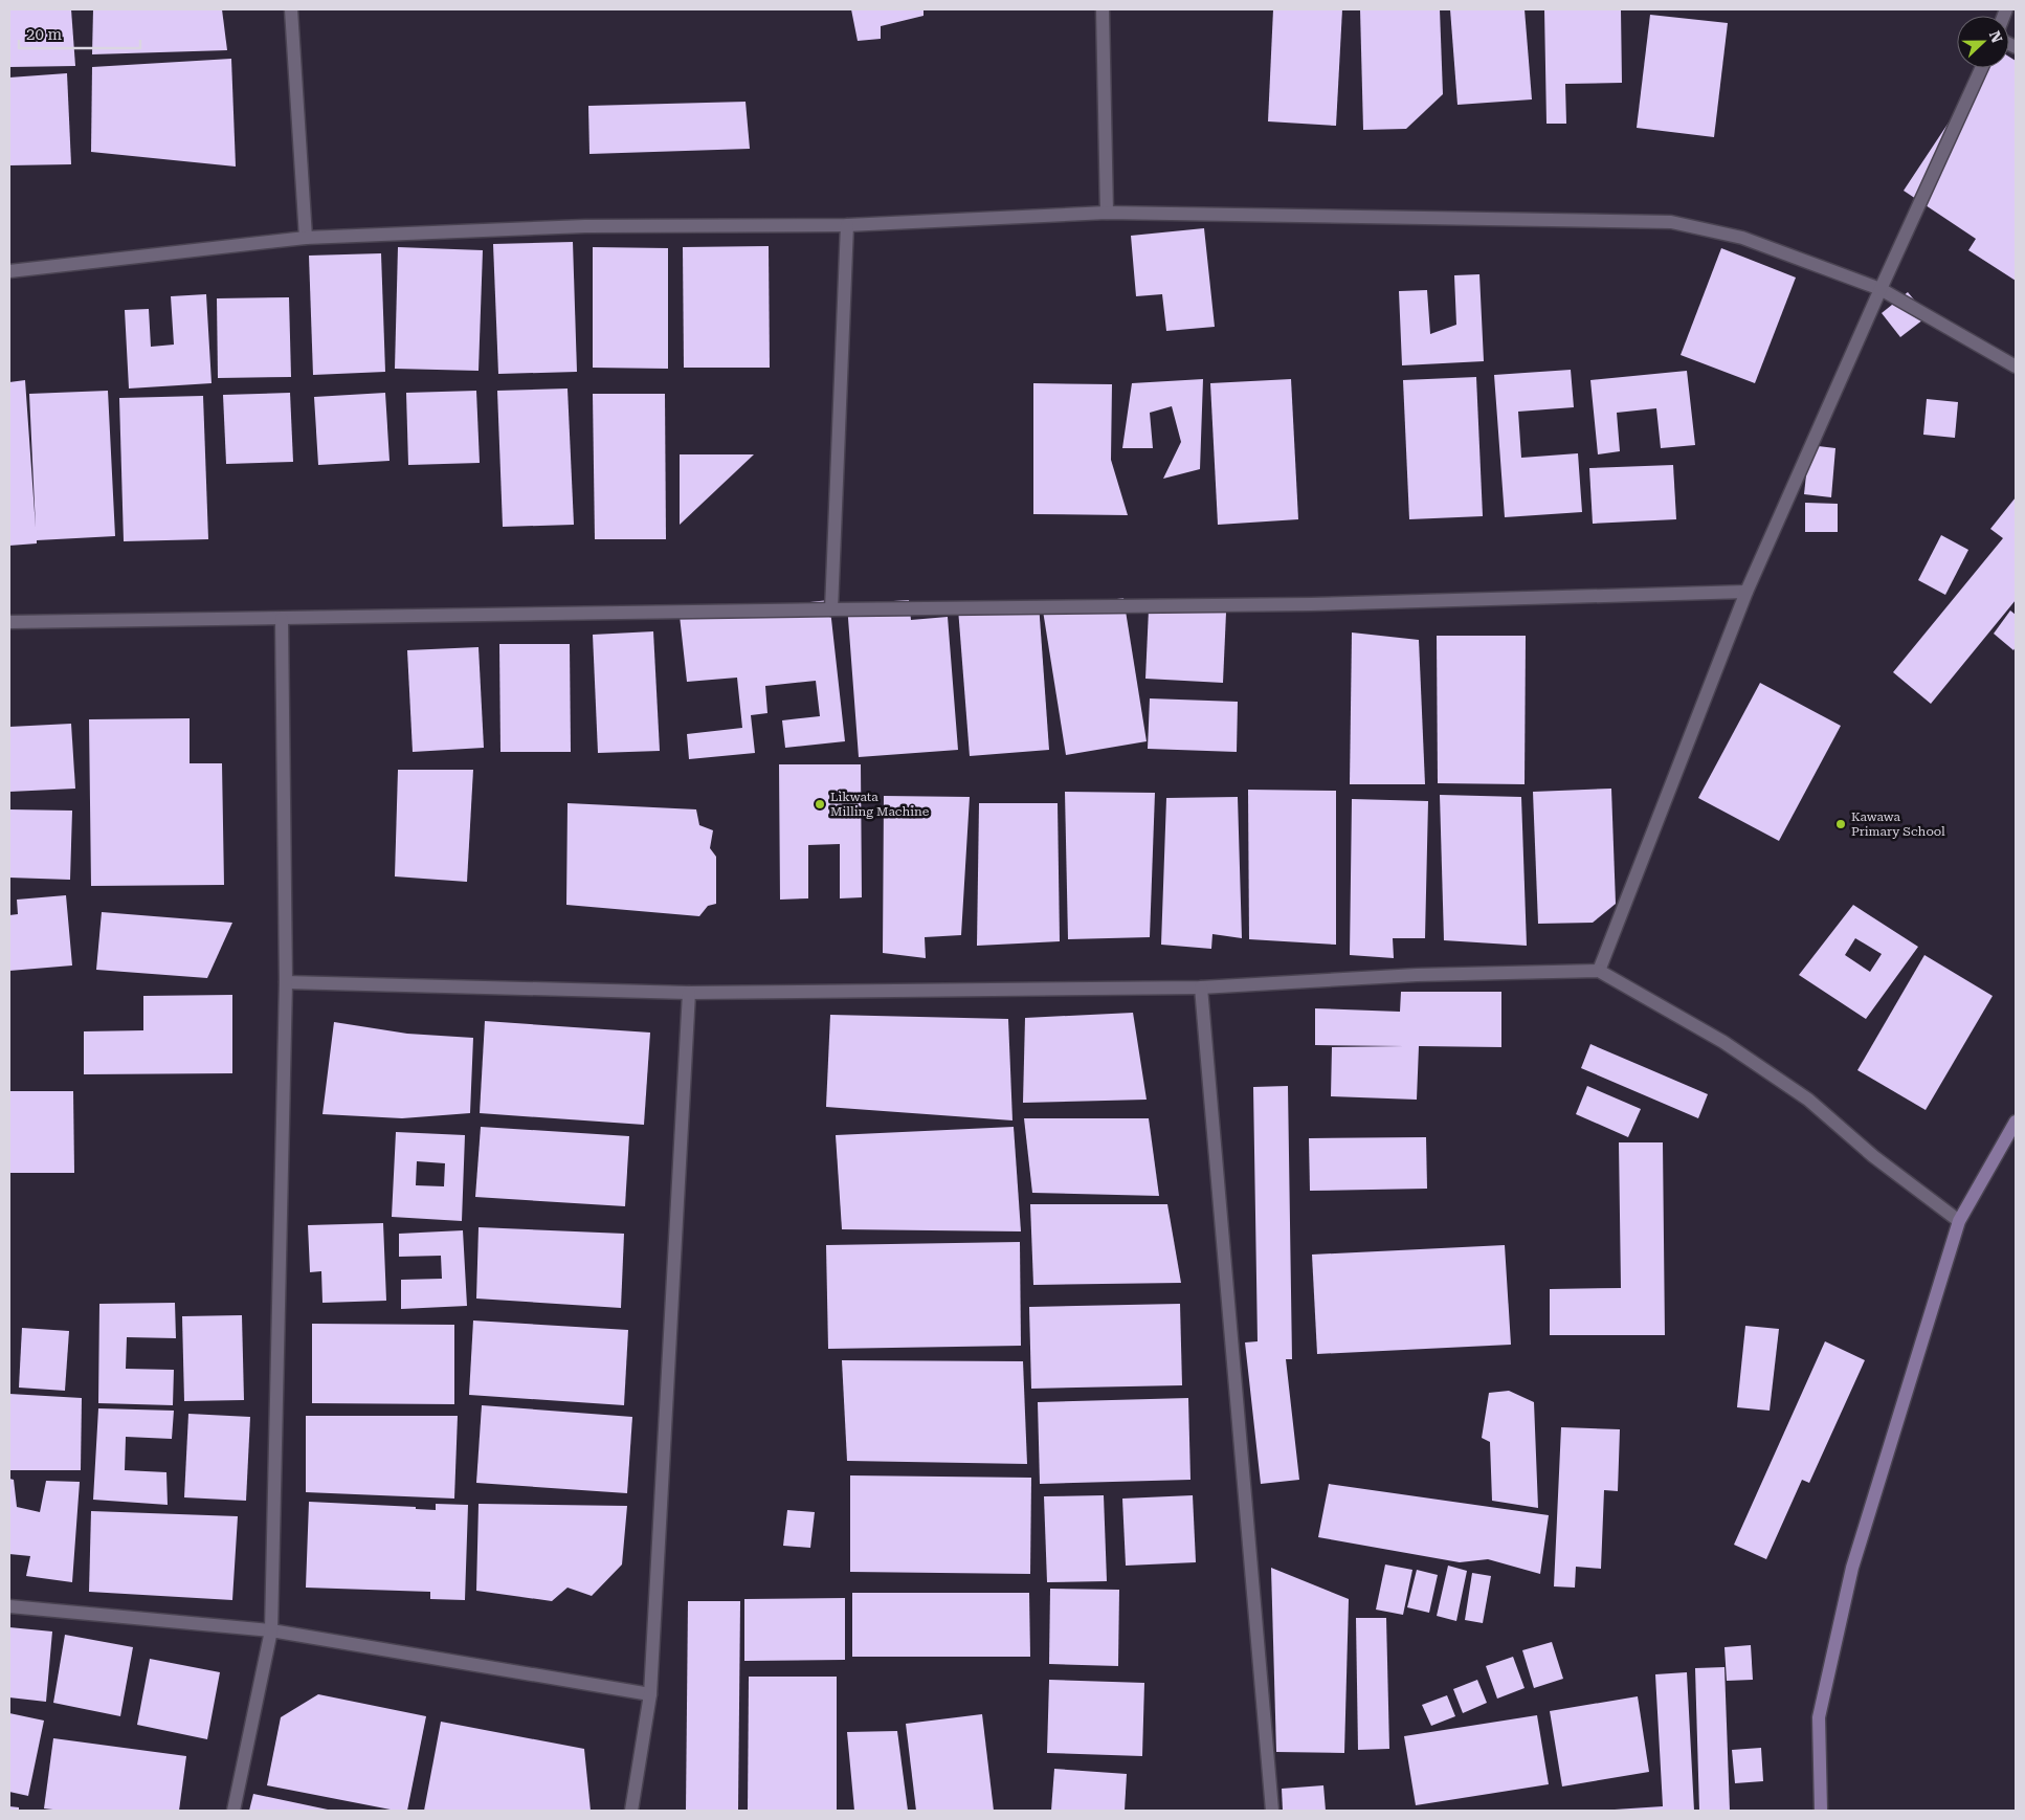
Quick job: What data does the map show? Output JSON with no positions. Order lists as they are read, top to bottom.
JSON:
{
  "places": ["Likwata Milling Machine", "Kawawa Primary School"],
  "scale_bar": "20 m",
  "north": "right"
}
